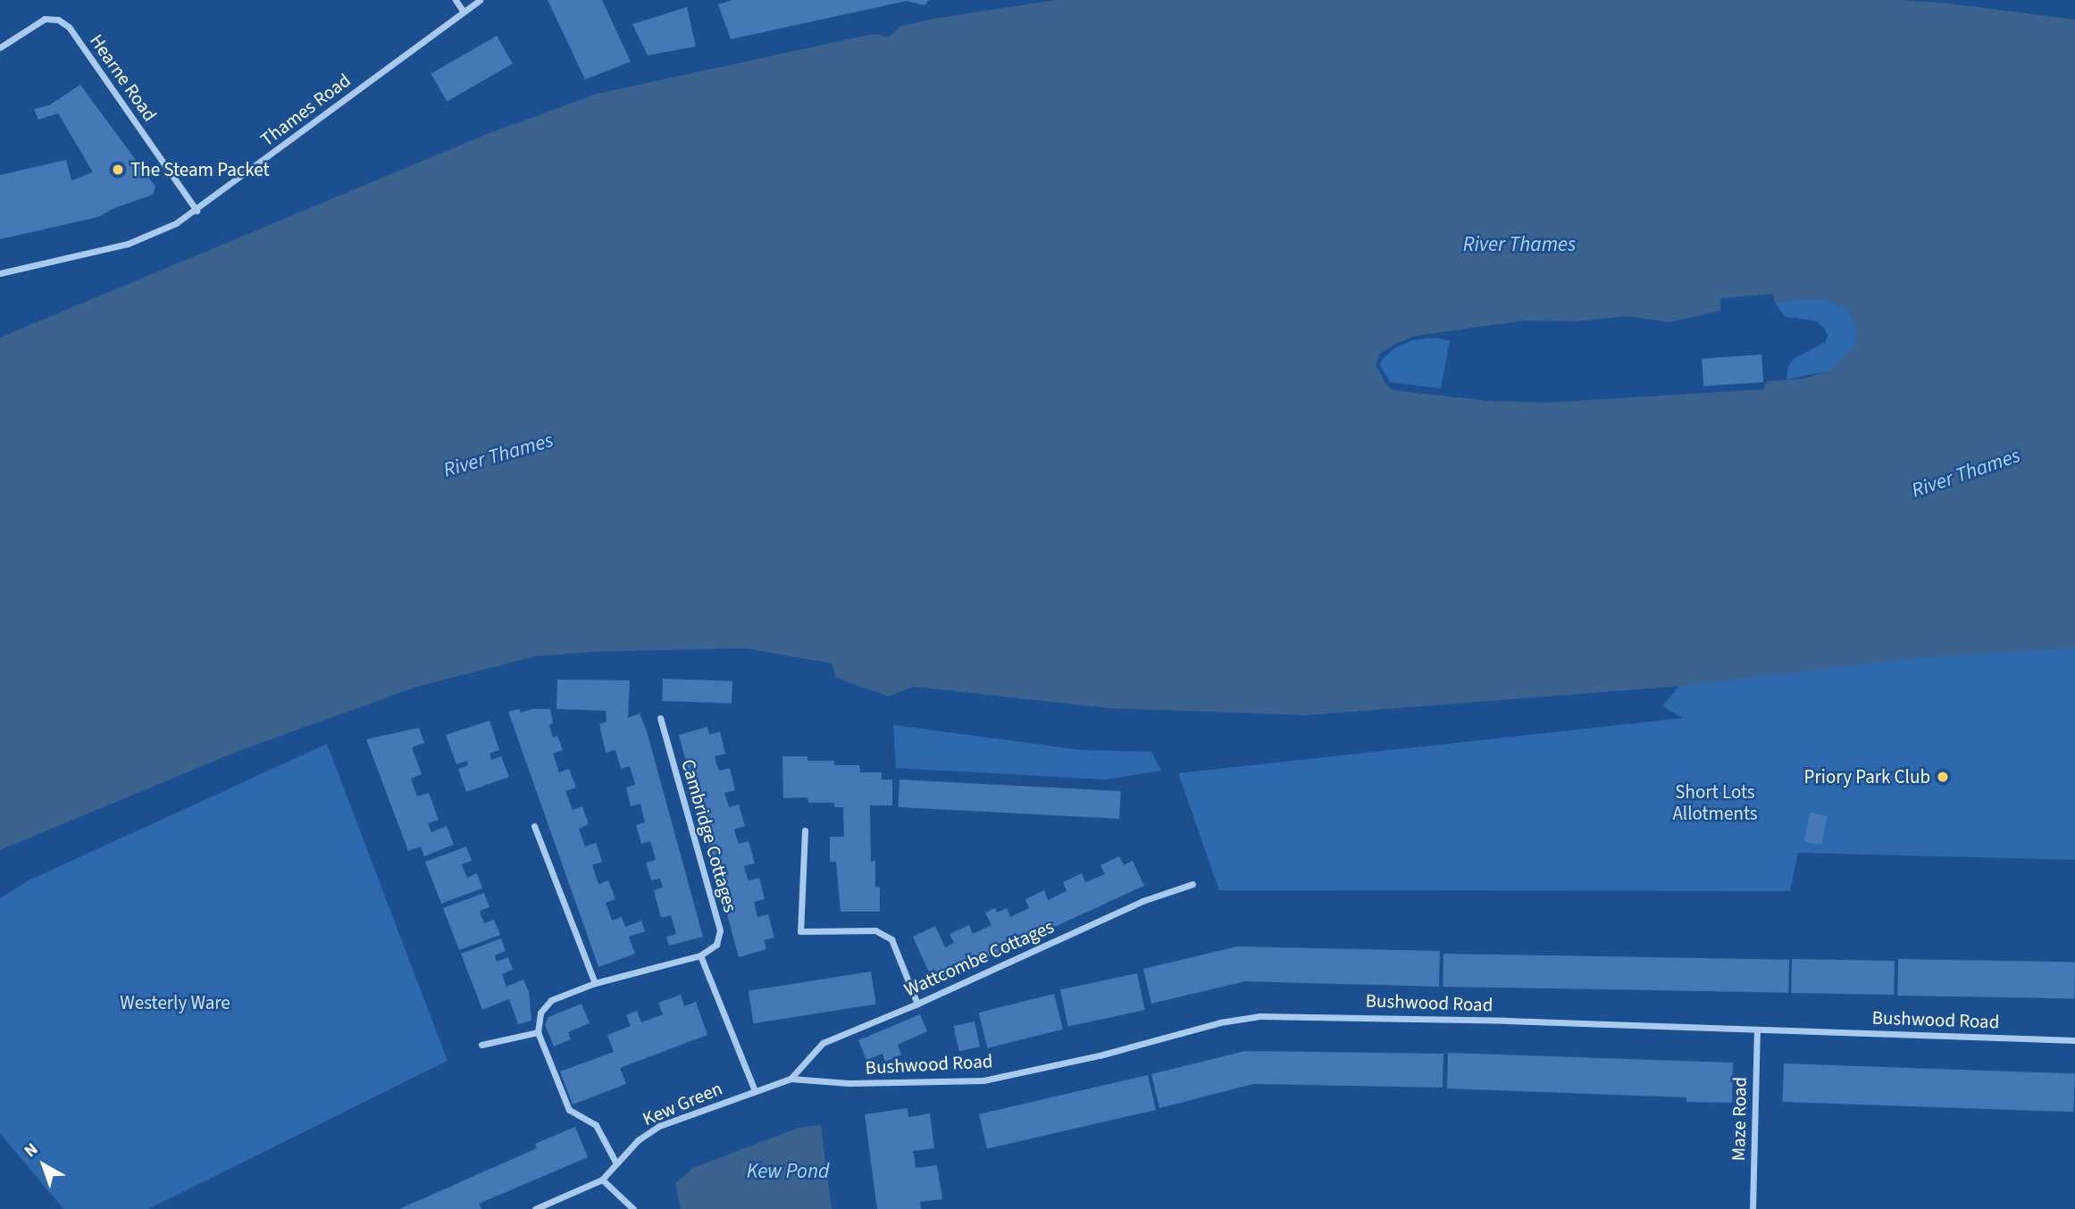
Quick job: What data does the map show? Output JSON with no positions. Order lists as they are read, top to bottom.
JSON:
{
  "streets": {
    "street": [
      "Hearne Road",
      "Thames Road",
      "Cambridge Cottages",
      "Wattcombe Cottages",
      "Bushwood Road",
      "Kew Green",
      "Maze Road"
    ]
  },
  "crossings": [
    ["Hearne Road", "Thames Road"],
    ["Wattcombe Cottages", "Bushwood Road"],
    ["Wattcombe Cottages", "Kew Green"],
    ["Bushwood Road", "Kew Green"],
    ["Bushwood Road", "Maze Road"]
  ],
  "water": ["River Thames", "Kew Pond"],
  "parks": ["Short Lots Allotments", "Westerly Ware"],
  "places": ["The Steam Packet", "Priory Park Club"],
  "north": "top left"
}
